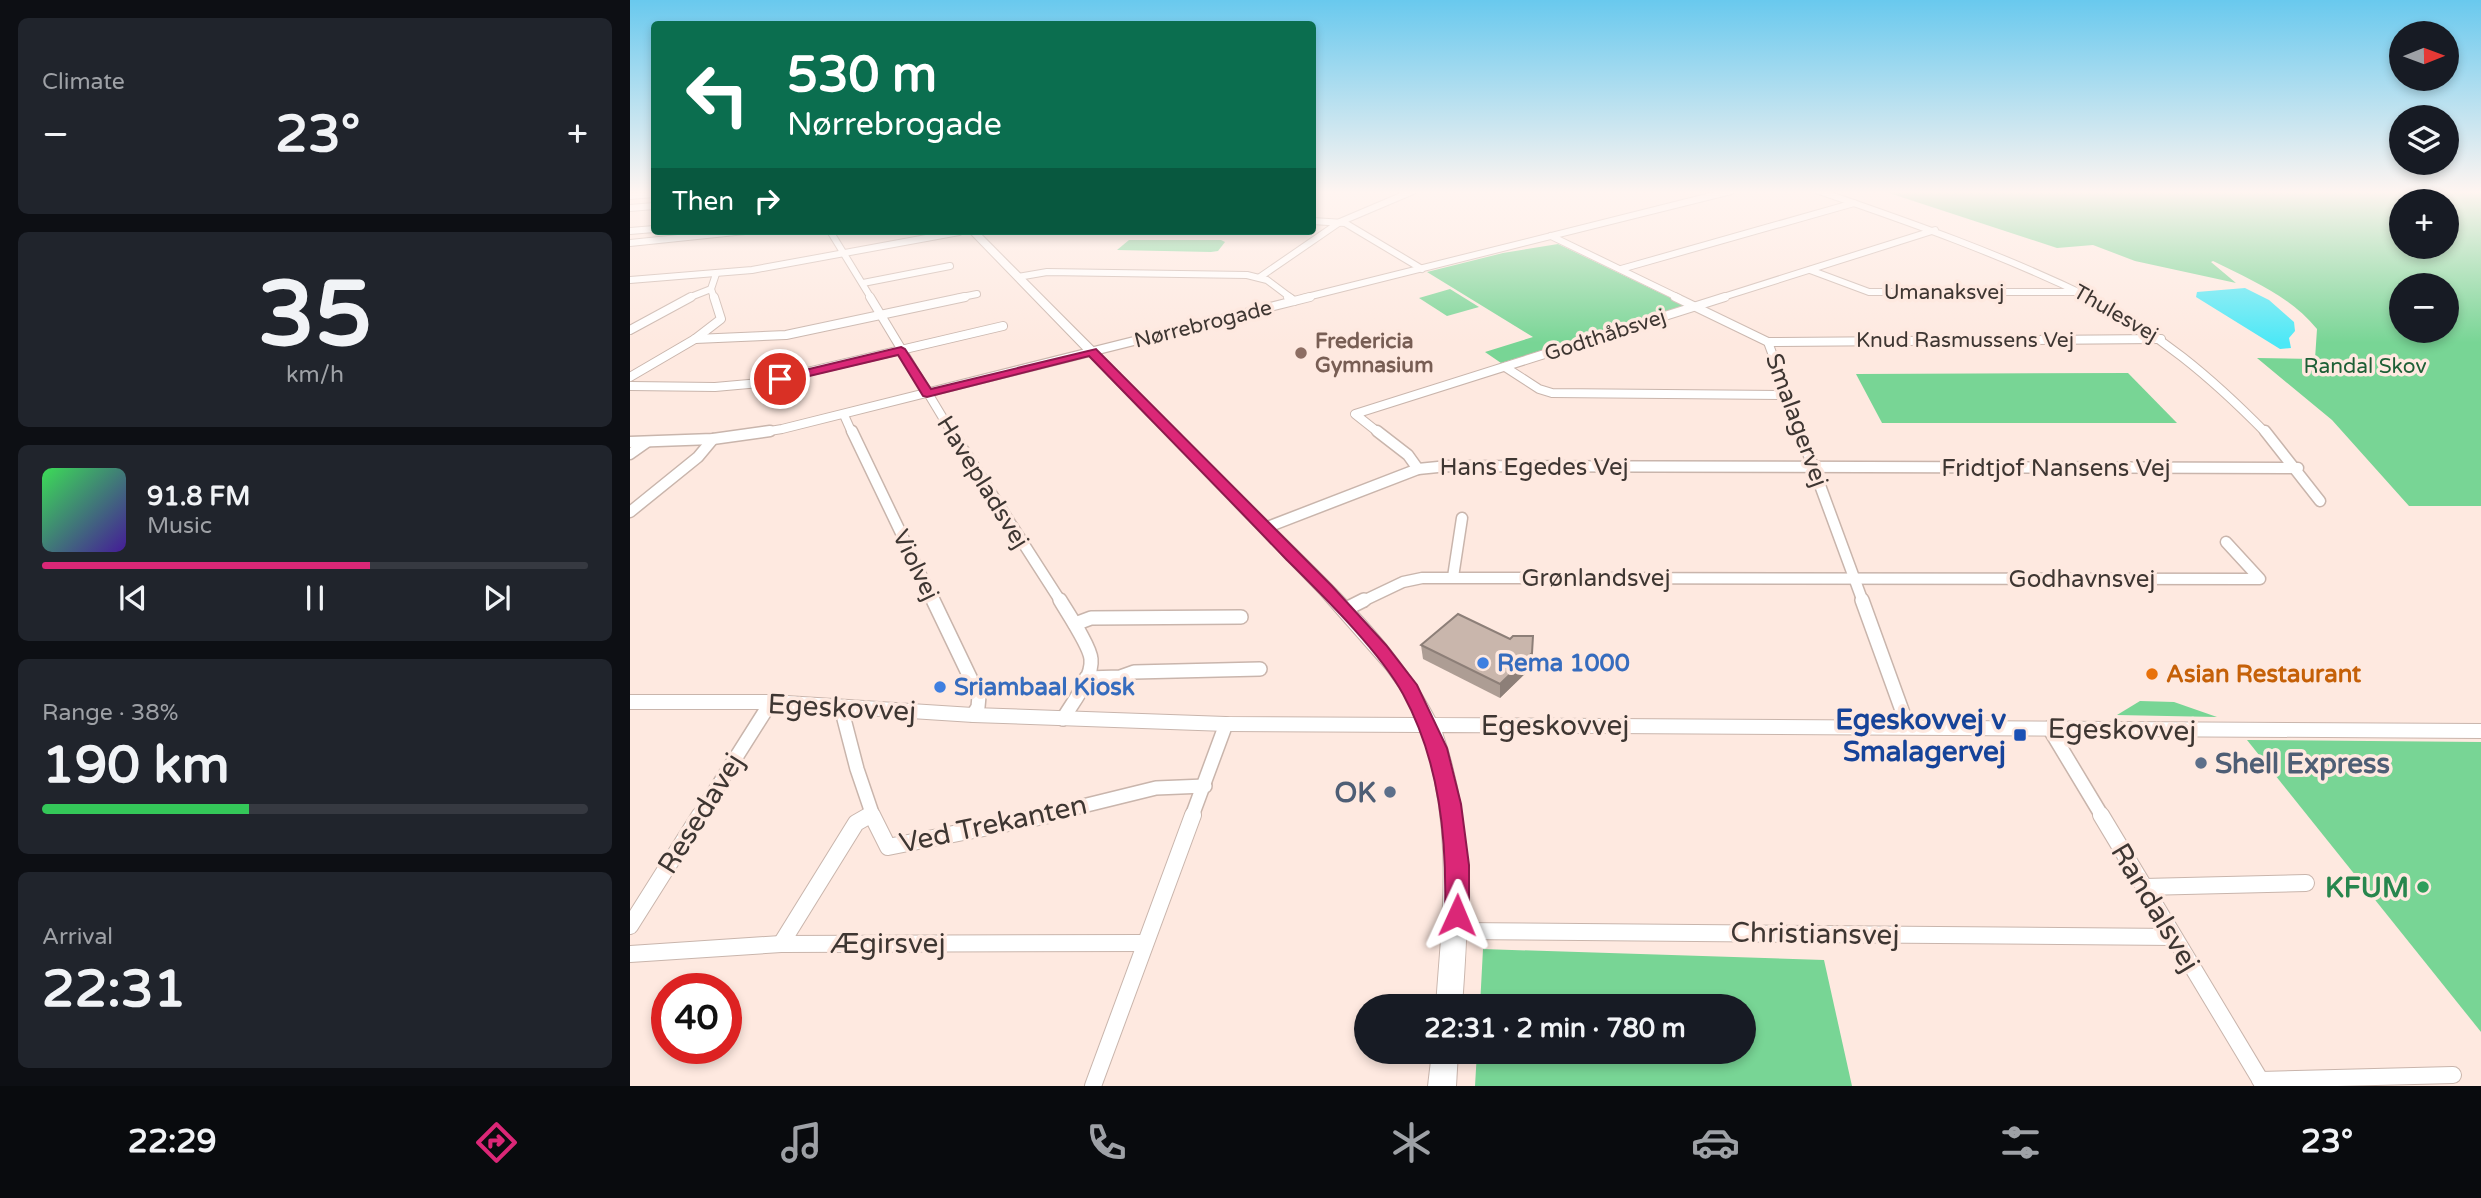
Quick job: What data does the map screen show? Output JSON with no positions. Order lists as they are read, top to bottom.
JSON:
{
  "streets": {
    "street": [
      "Umanaksvej",
      "Thulesvej",
      "Nørrebrogade",
      "Godthåbsvej",
      "Knud Rasmussens Vej",
      "Smalagervej",
      "Hans Egedes Vej",
      "Fridtjof Nansens Vej",
      "Havepladsvej",
      "Violvej",
      "Grønlandsvej",
      "Godhavnsvej",
      "Egeskovvej",
      "Resedavej",
      "Ved Trekanten",
      "Randalsvej",
      "Christiansvej",
      "Ægirsvej"
    ]
  },
  "crossings": [
    ["Umanaksvej", "Thulesvej"],
    ["Umanaksvej", "Godthåbsvej"],
    ["Thulesvej", "Knud Rasmussens Vej"],
    ["Thulesvej", "Fridtjof Nansens Vej"],
    ["Nørrebrogade", "Havepladsvej"],
    ["Nørrebrogade", "Violvej"],
    ["Godthåbsvej", "Smalagervej"],
    ["Godthåbsvej", "Hans Egedes Vej"],
    ["Knud Rasmussens Vej", "Smalagervej"],
    ["Smalagervej", "Hans Egedes Vej"],
    ["Smalagervej", "Fridtjof Nansens Vej"],
    ["Smalagervej", "Grønlandsvej"],
    ["Smalagervej", "Godhavnsvej"],
    ["Smalagervej", "Egeskovvej"],
    ["Hans Egedes Vej", "Fridtjof Nansens Vej"],
    ["Violvej", "Egeskovvej"],
    ["Grønlandsvej", "Godhavnsvej"],
    ["Egeskovvej", "Resedavej"],
    ["Egeskovvej", "Ved Trekanten"],
    ["Egeskovvej", "Randalsvej"],
    ["Randalsvej", "Christiansvej"]
  ],
  "parks": ["Randal Skov"],
  "places": {
    "other": [
      "Fredericia Gymnasium",
      "Rema 1000",
      "Asian Restaurant",
      "Sriambaal Kiosk",
      "Shell Express",
      "OK",
      "KFUM"
    ],
    "transit": ["Egeskovvej v Smalagervej"]
  },
  "north": "right",
  "page": {
    "tile": [
      "Climate",
      ["35", "km/h"],
      ["Range · 38%", "190 km"],
      ["Arrival", "22:31"]
    ],
    "map_buttons": ["+", "−"],
    "turn": ["530 m", "Nørrebrogade"],
    "heat": ["−", "23°", "+"],
    "then": "Then",
    "song": ["91.8 FM", "Music"],
    "limit": "40",
    "trip": "22:31 · 2 min · 780 m",
    "tabs": ["22:29", "23°"]
  }
}
